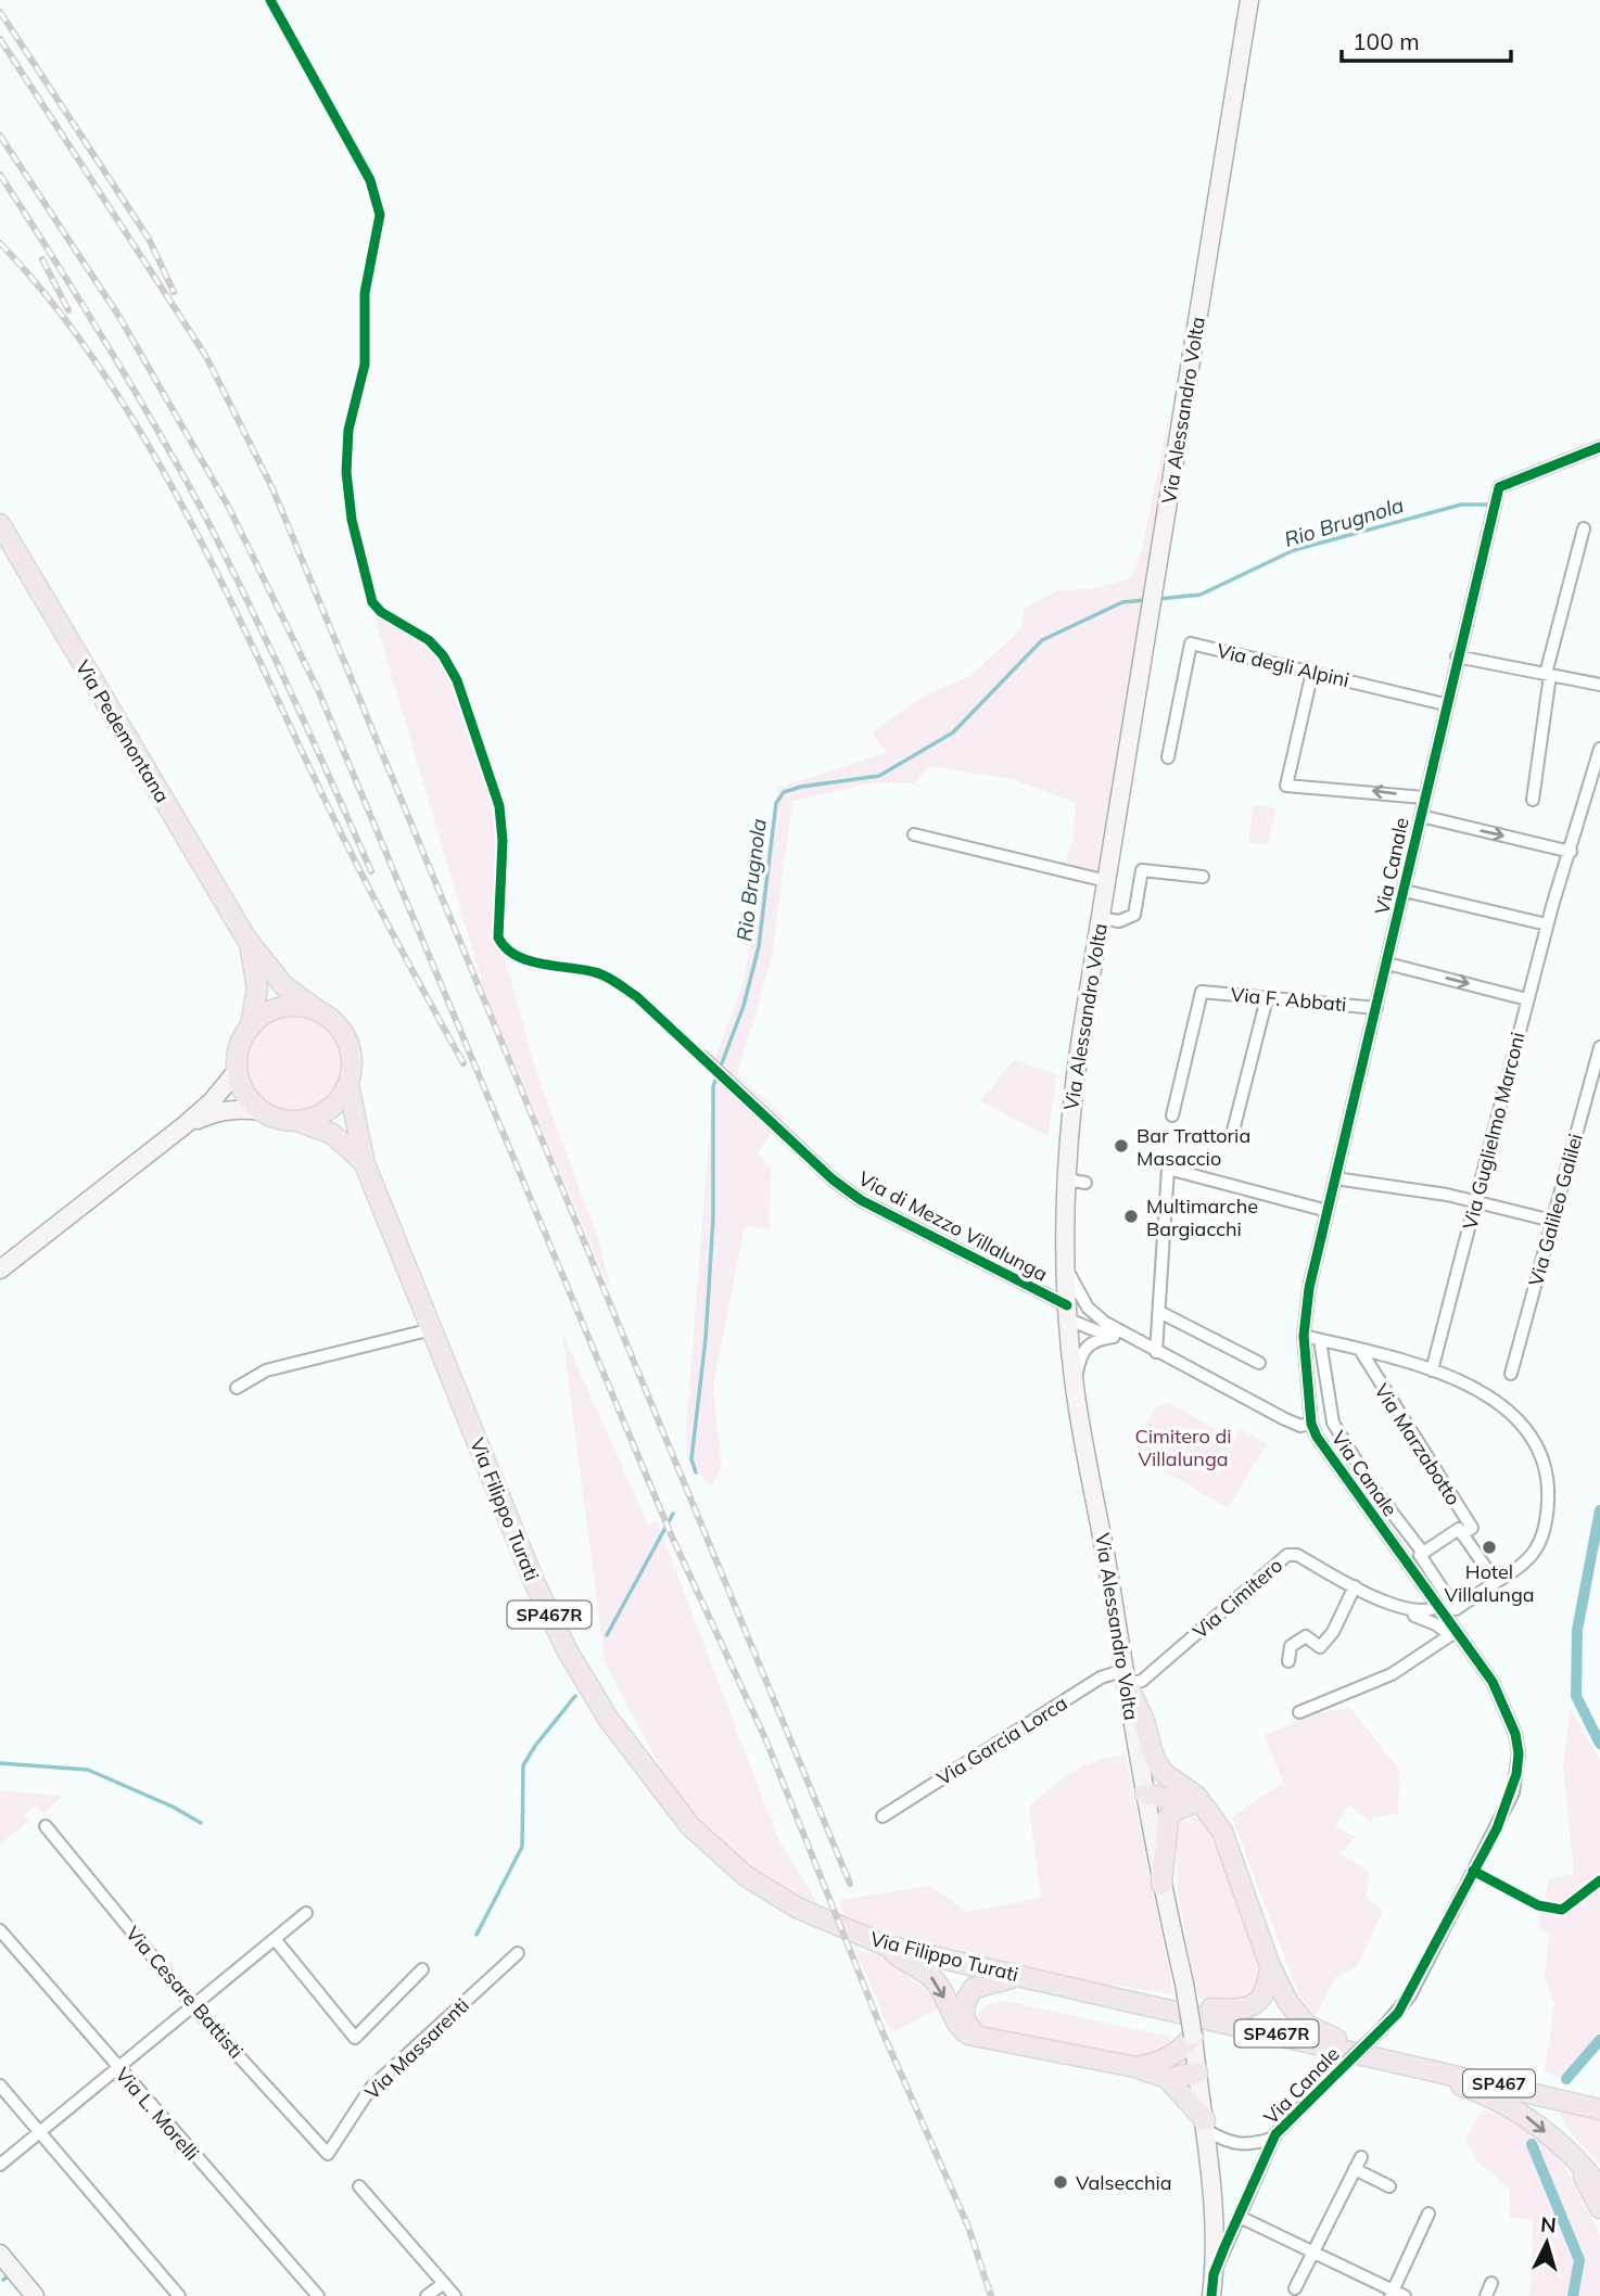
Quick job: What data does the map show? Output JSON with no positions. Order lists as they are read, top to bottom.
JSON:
{
  "streets": {
    "main road": [
      "Via Alessandro Volta",
      "Via Pedemontana",
      "Via Canale",
      "Via Filippo Turati",
      "SP467R",
      "SP467"
    ],
    "street": [
      "Via degli Alpini",
      "Via F. Abbati",
      "Via Guglielmo Marconi",
      "Via Galileo Galilei",
      "Via di Mezzo Villalunga",
      "Via Marzabotto",
      "Via Cimitero",
      "Via Garcia Lorca",
      "Via Cesare Battisti",
      "Via Massarenti",
      "Via L. Morelli"
    ]
  },
  "crossings": [
    ["Via Alessandro Volta", "Via Canale"],
    ["Via Alessandro Volta", "Via di Mezzo Villalunga"],
    ["Via Alessandro Volta", "Via Cimitero"],
    ["Via Alessandro Volta", "Via Garcia Lorca"],
    ["Via degli Alpini", "Via Canale"],
    ["Via Canale", "Via F. Abbati"],
    ["Via Filippo Turati", "SP467R"],
    ["Via Cimitero", "Via Garcia Lorca"],
    ["Via Cesare Battisti", "Via Massarenti"]
  ],
  "water": ["Rio Brugnola"],
  "parks": ["Cimitero di Villalunga"],
  "places": [
    "Bar Trattoria Masaccio",
    "Multimarche Bargiacchi",
    "Hotel Villalunga",
    "Valsecchia"
  ],
  "scale_bar": "100 m",
  "north": "top"
}
